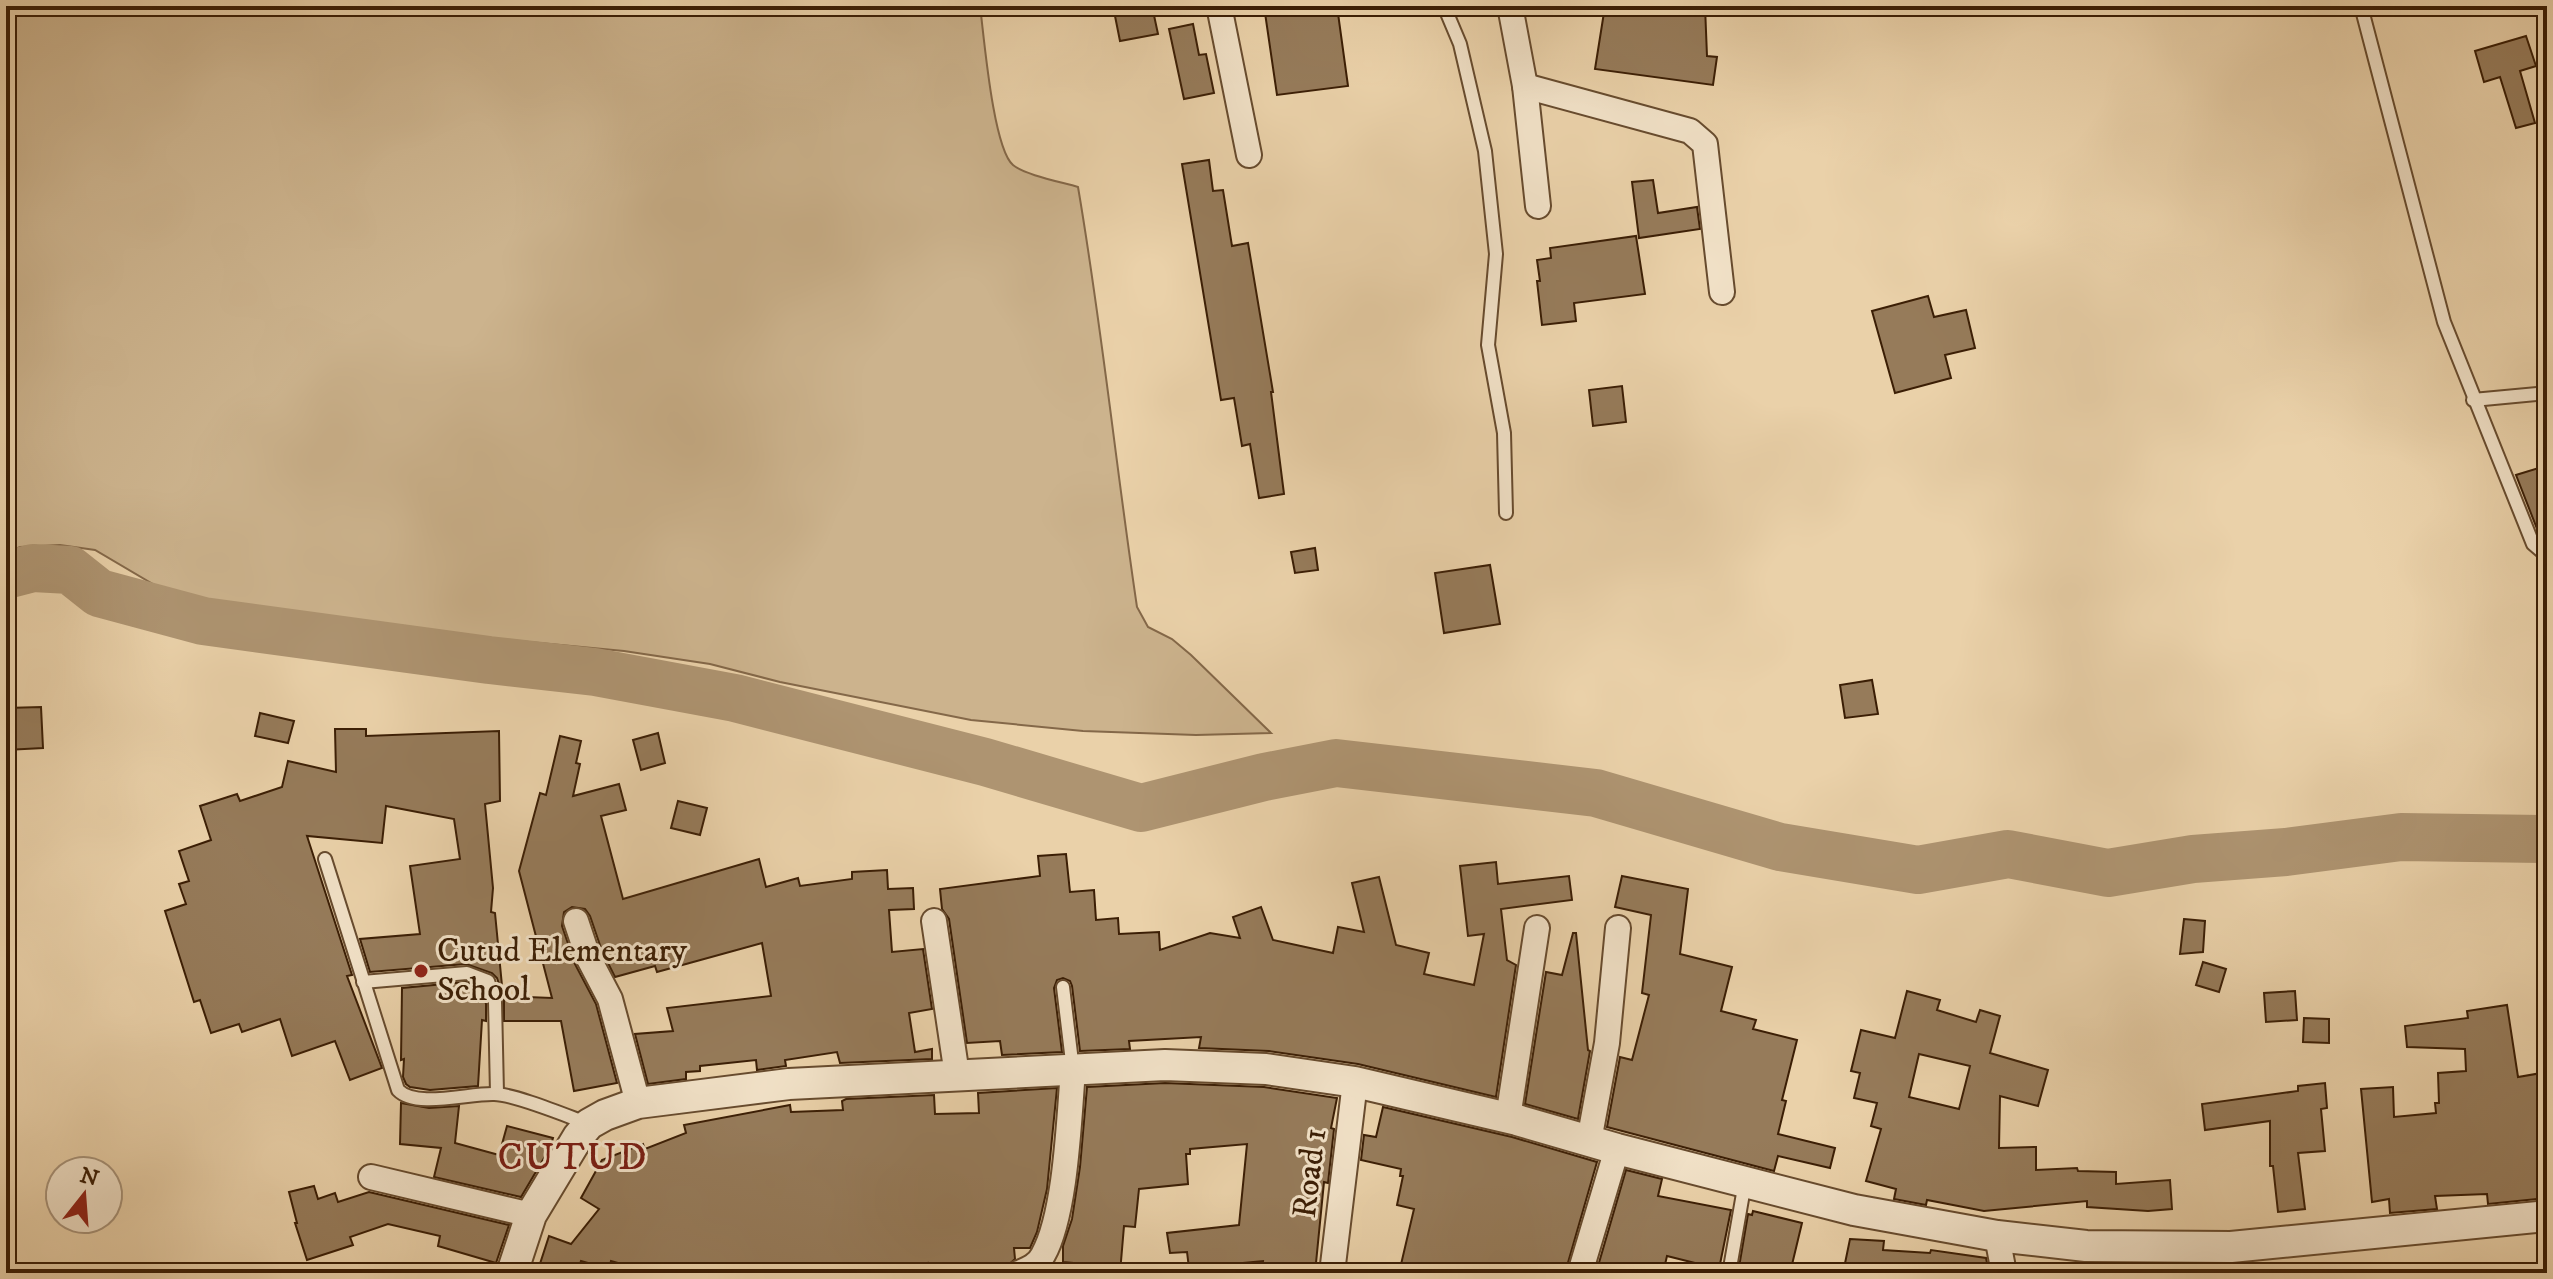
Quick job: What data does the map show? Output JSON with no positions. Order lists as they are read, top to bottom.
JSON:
{
  "streets": {
    "street": ["Road 1"]
  },
  "districts": ["CUTUD"],
  "places": ["Cutud Elementary School"],
  "north": "top"
}
